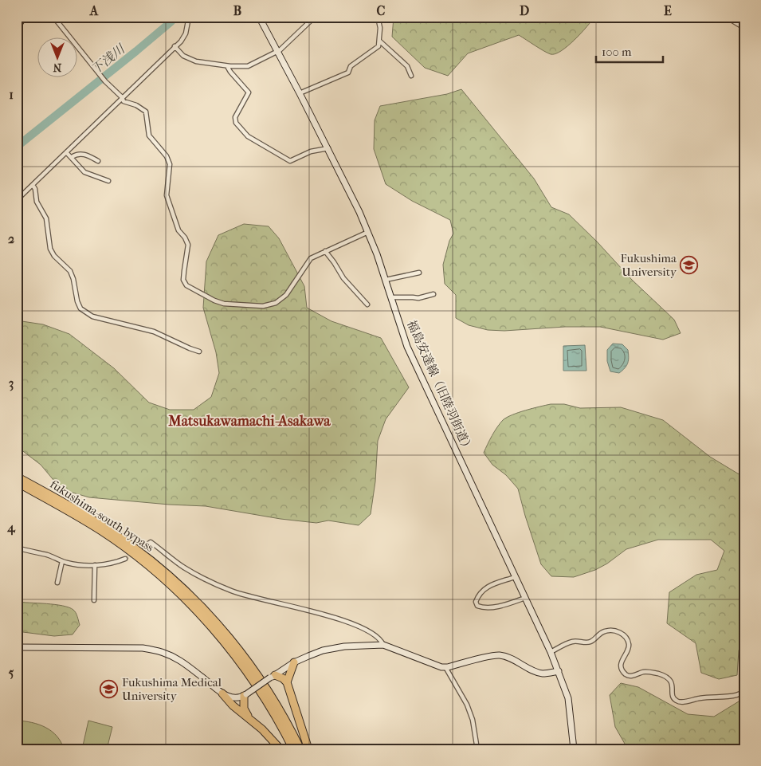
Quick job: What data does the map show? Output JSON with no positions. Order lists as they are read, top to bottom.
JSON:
{
  "streets": {
    "highway": ["fukushima-south bypass"],
    "main road": ["福島安達線（旧陸羽街道）"]
  },
  "districts": ["Matsukawamachi-Asakawa"],
  "water": ["下浅川"],
  "places": {
    "school or university": ["Fukushima University", "Fukushima Medical University"]
  },
  "scale_bar": "100 m",
  "north": "bottom",
  "grid": {
    "columns": [
      "A",
      "B",
      "C",
      "D",
      "E"
    ],
    "rows": [
      "1",
      "2",
      "3",
      "4",
      "5"
    ]
  }
}
